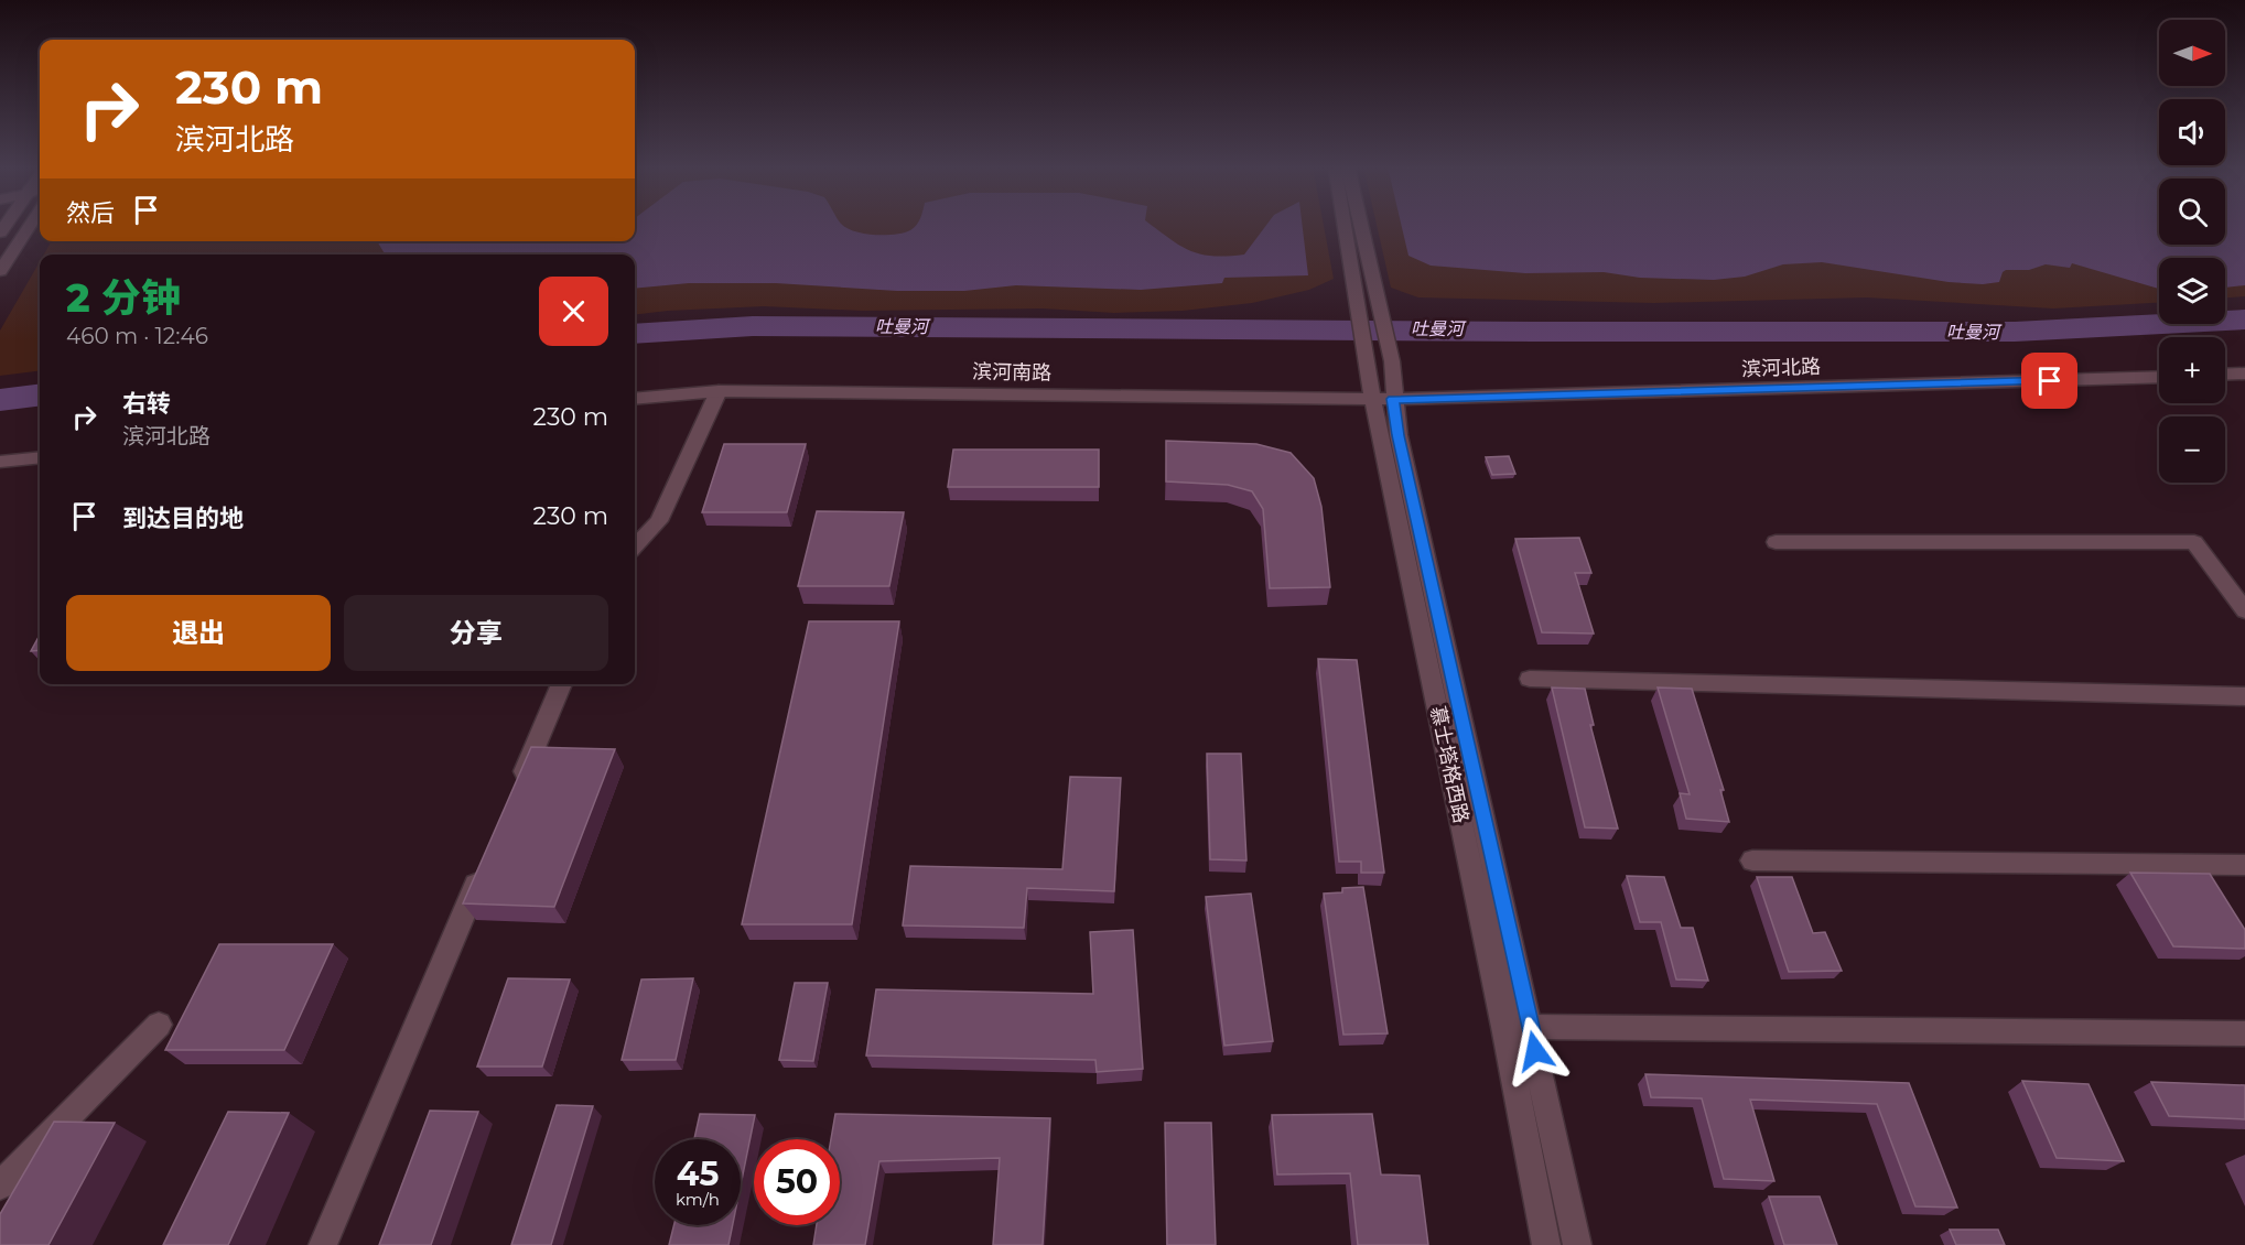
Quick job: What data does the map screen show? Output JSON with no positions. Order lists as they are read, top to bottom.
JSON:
{
  "streets": {
    "street": ["滨河北路", "滨河南路", "慕士塔格西路"]
  },
  "crossings": [
    ["滨河北路", "滨河南路"],
    ["滨河北路", "慕士塔格西路"],
    ["滨河南路", "慕士塔格西路"]
  ],
  "water": ["吐曼河"],
  "north": "right",
  "page": {
    "map_buttons": ["+", "−"],
    "turn": ["230 m", "滨河北路"],
    "then": "然后",
    "heading": ["2 分钟", "460 m · 12:46"],
    "list": [
      {
        "name": "右转",
        "note": "滨河北路",
        "value": "230 m"
      },
      {
        "name": "到达目的地",
        "value": "230 m"
      }
    ],
    "buttons": ["退出", "分享"],
    "speed": "45 km/h",
    "limit": "50"
  }
}
